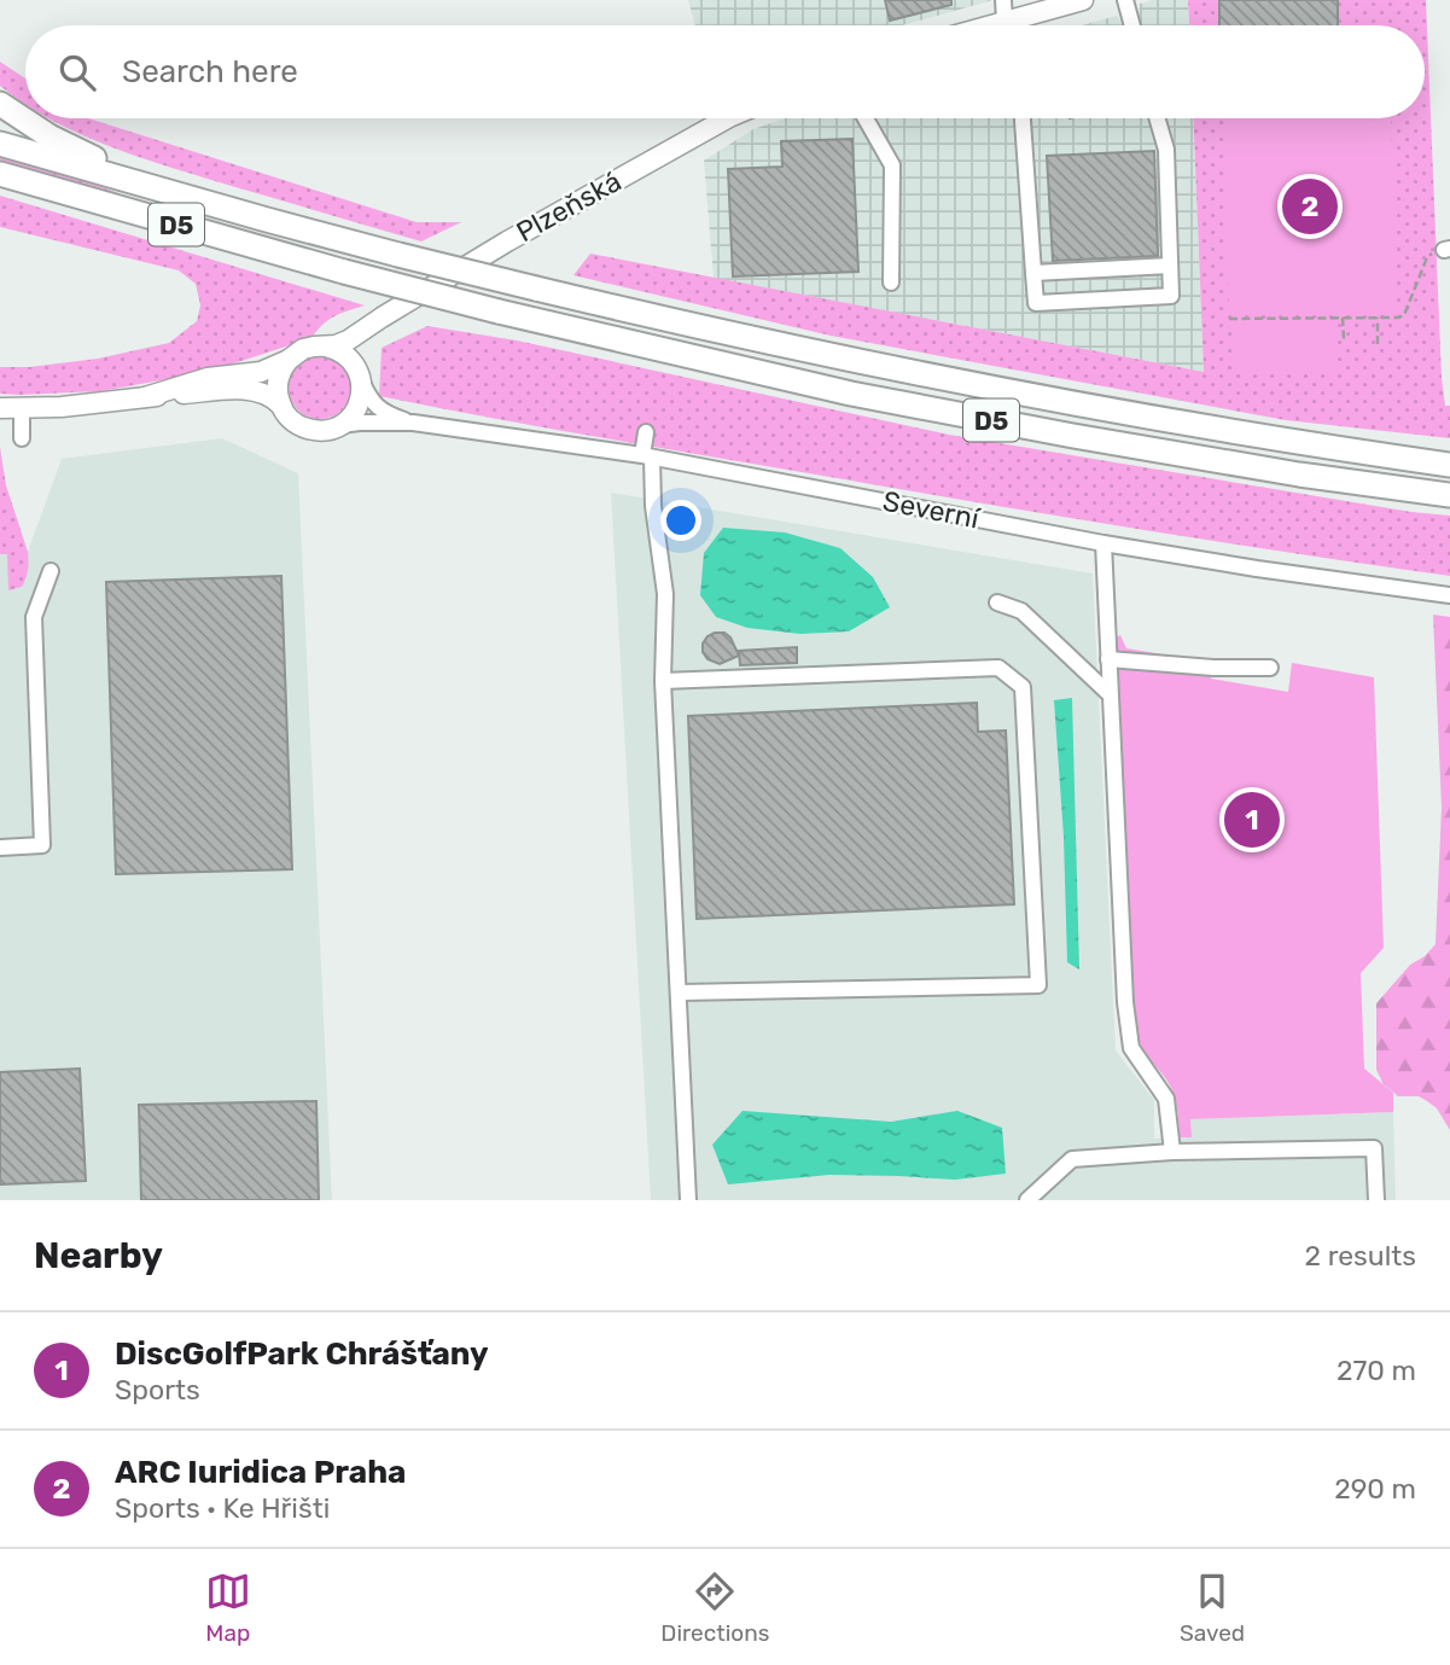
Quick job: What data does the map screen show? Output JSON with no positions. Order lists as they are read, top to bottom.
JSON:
{
  "streets": {
    "highway": ["D5"],
    "main road": ["Plzeňská"],
    "street": ["Severní"]
  },
  "crossings": [
    ["Plzeňská", "Severní"]
  ],
  "page": {
    "search": "Search here",
    "pins": ["2", "1"],
    "heading": ["Nearby", "2 results"],
    "list": [
      {
        "mark": "1",
        "name": "DiscGolfPark Chrášťany",
        "note": "Sports",
        "value": "270 m"
      },
      {
        "mark": "2",
        "name": "ARC Iuridica Praha",
        "note": "Sports · Ke Hřišti",
        "value": "290 m"
      }
    ],
    "nav": ["Map", "Directions", "Saved"]
  }
}
